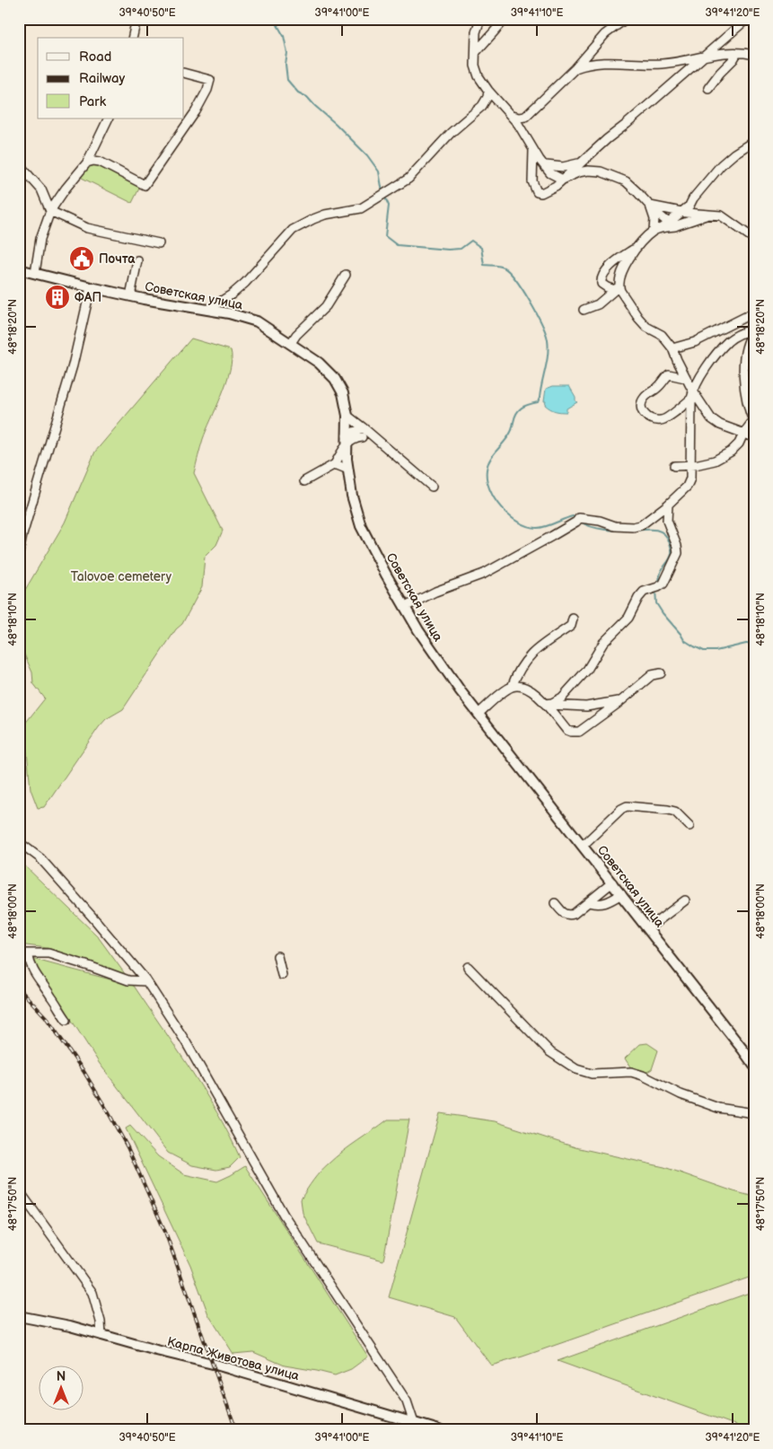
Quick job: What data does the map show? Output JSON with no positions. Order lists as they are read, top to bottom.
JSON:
{
  "streets": {
    "main road": ["Советская улица", "Карпа Животова улица"]
  },
  "parks": ["Talovoe cemetery"],
  "places": {
    "public building": ["Почта"],
    "building": ["ФАП"]
  },
  "legend": ["Road", "Railway", "Park"],
  "north": "top",
  "coordinates": [
    "39°40'50\"E",
    "39°41'00\"E",
    "39°41'10\"E",
    "39°41'20\"E",
    "48°18'20\"N",
    "48°18'10\"N",
    "48°18'00\"N",
    "48°17'50\"N"
  ]
}
